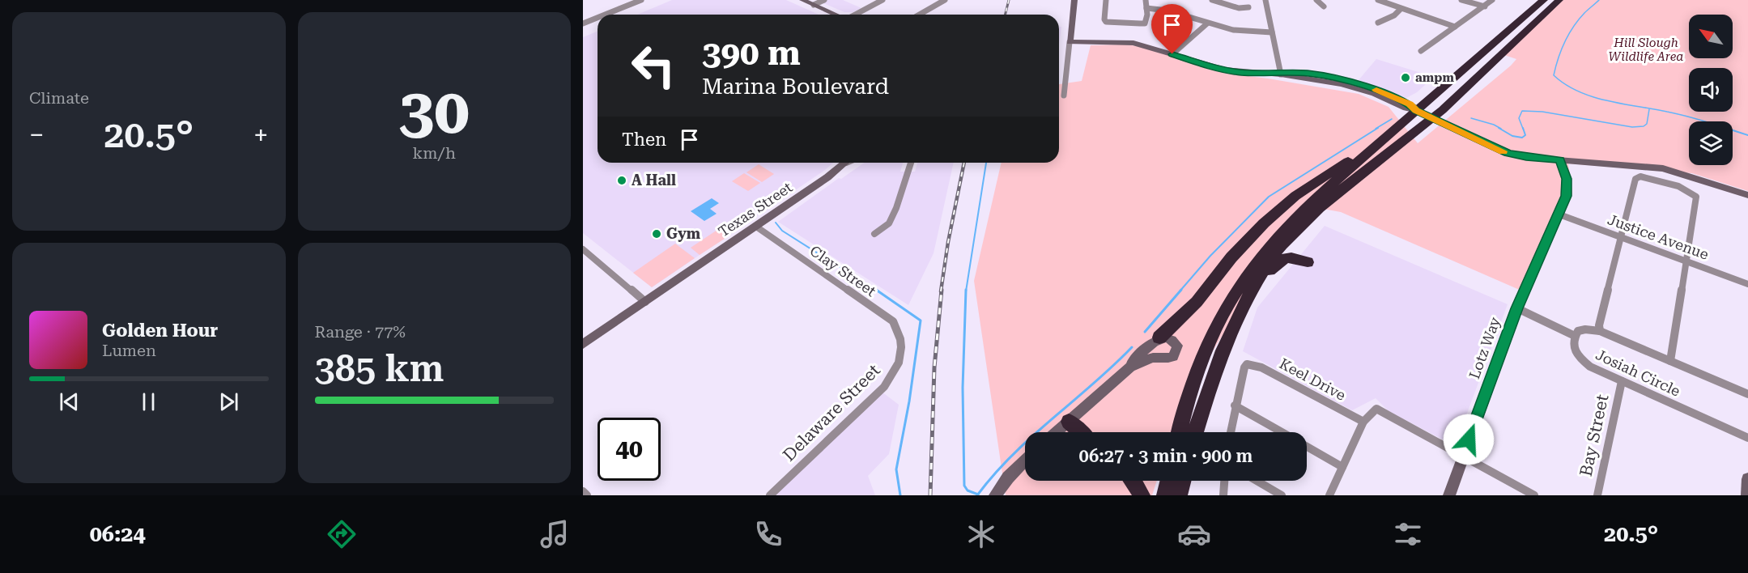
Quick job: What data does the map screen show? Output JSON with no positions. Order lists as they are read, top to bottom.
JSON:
{
  "streets": {
    "street": [
      "Texas Street",
      "Justice Avenue",
      "Clay Street",
      "Lotz Way",
      "Josiah Circle",
      "Keel Drive",
      "Delaware Street",
      "Bay Street"
    ]
  },
  "crossings": [
    ["Texas Street", "Clay Street"],
    ["Justice Avenue", "Lotz Way"],
    ["Clay Street", "Delaware Street"],
    ["Josiah Circle", "Bay Street"]
  ],
  "parks": ["Hill Slough Wildlife Area"],
  "places": ["ampm", "A Hall", "Gym"],
  "north": "top left",
  "page": {
    "tile": [
      "Climate",
      ["30", "km/h"],
      ["Range · 77%", "385 km"]
    ],
    "turn": ["390 m", "Marina Boulevard"],
    "heat": ["−", "20.5°", "+"],
    "then": "Then",
    "song": ["Golden Hour", "Lumen"],
    "limit": "40",
    "trip": "06:27 · 3 min · 900 m",
    "tabs": ["06:24", "20.5°"]
  }
}
